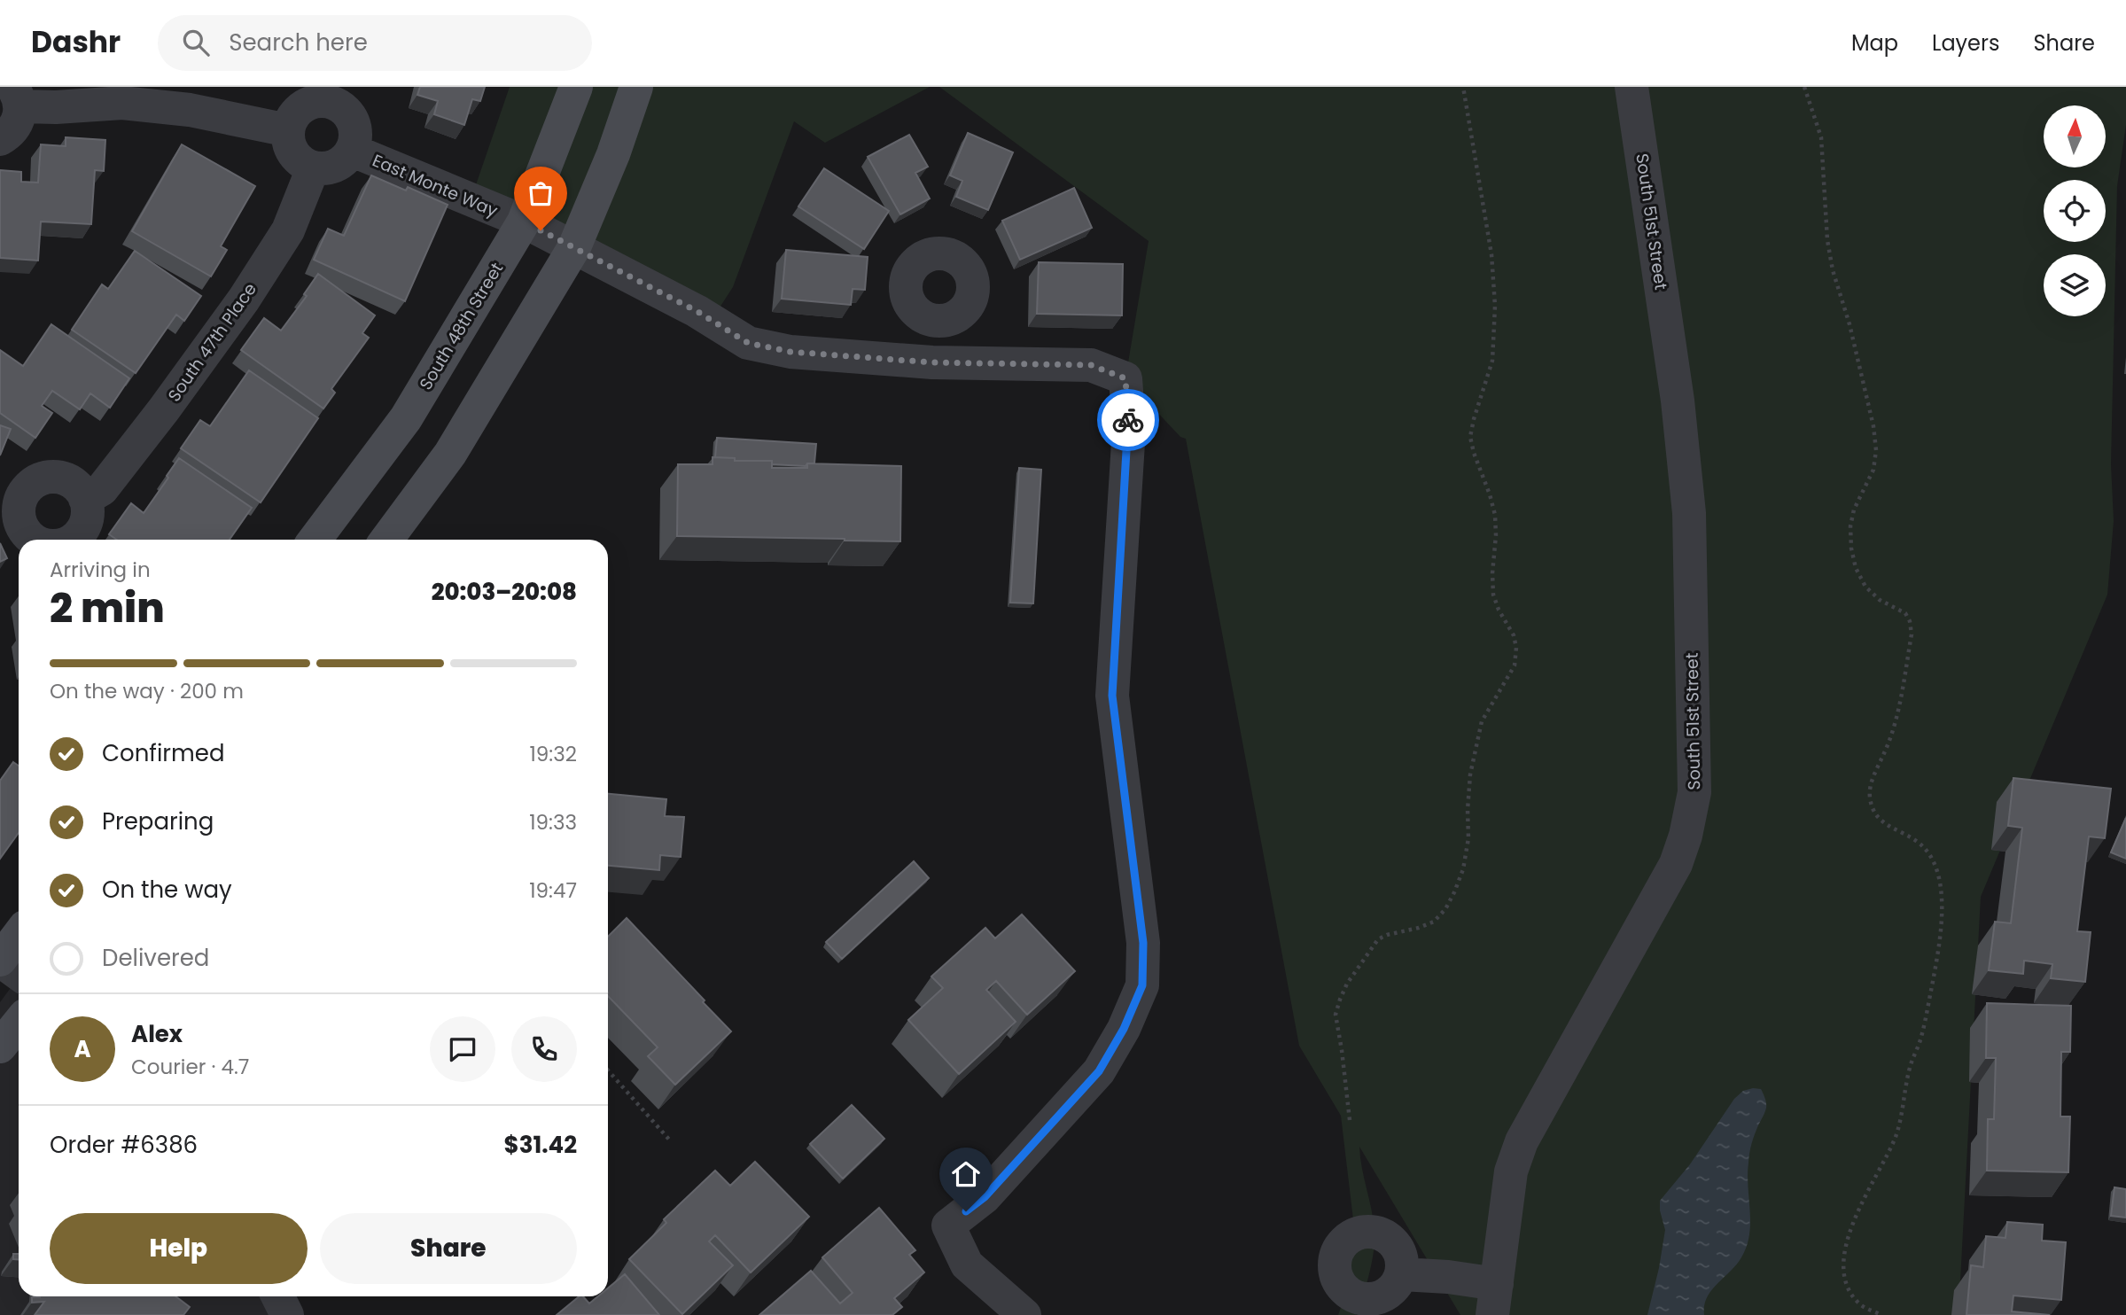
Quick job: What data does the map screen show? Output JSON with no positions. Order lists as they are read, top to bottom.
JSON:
{
  "streets": {
    "main road": ["South 48th Street"],
    "street": ["East Monte Way", "South 51st Street", "South 47th Place"]
  },
  "crossings": [
    ["East Monte Way", "South 48th Street"],
    ["East Monte Way", "South 47th Place"]
  ],
  "north": "top",
  "page": {
    "header": "Dashr",
    "search": "Search here",
    "nav": ["Map", "Layers", "Share"],
    "heading": ["2 min", "Arriving in", "20:03–20:08"],
    "panel": [
      "Alex",
      "Courier · 4.7",
      "Order #6386",
      "$31.42"
    ],
    "bar": "On the way · 200 m",
    "list": [
      ["Confirmed", "19:32"],
      ["Preparing", "19:33"],
      ["On the way", "19:47"],
      "Delivered"
    ],
    "round": "A",
    "buttons": ["Help", "Share"]
  }
}
